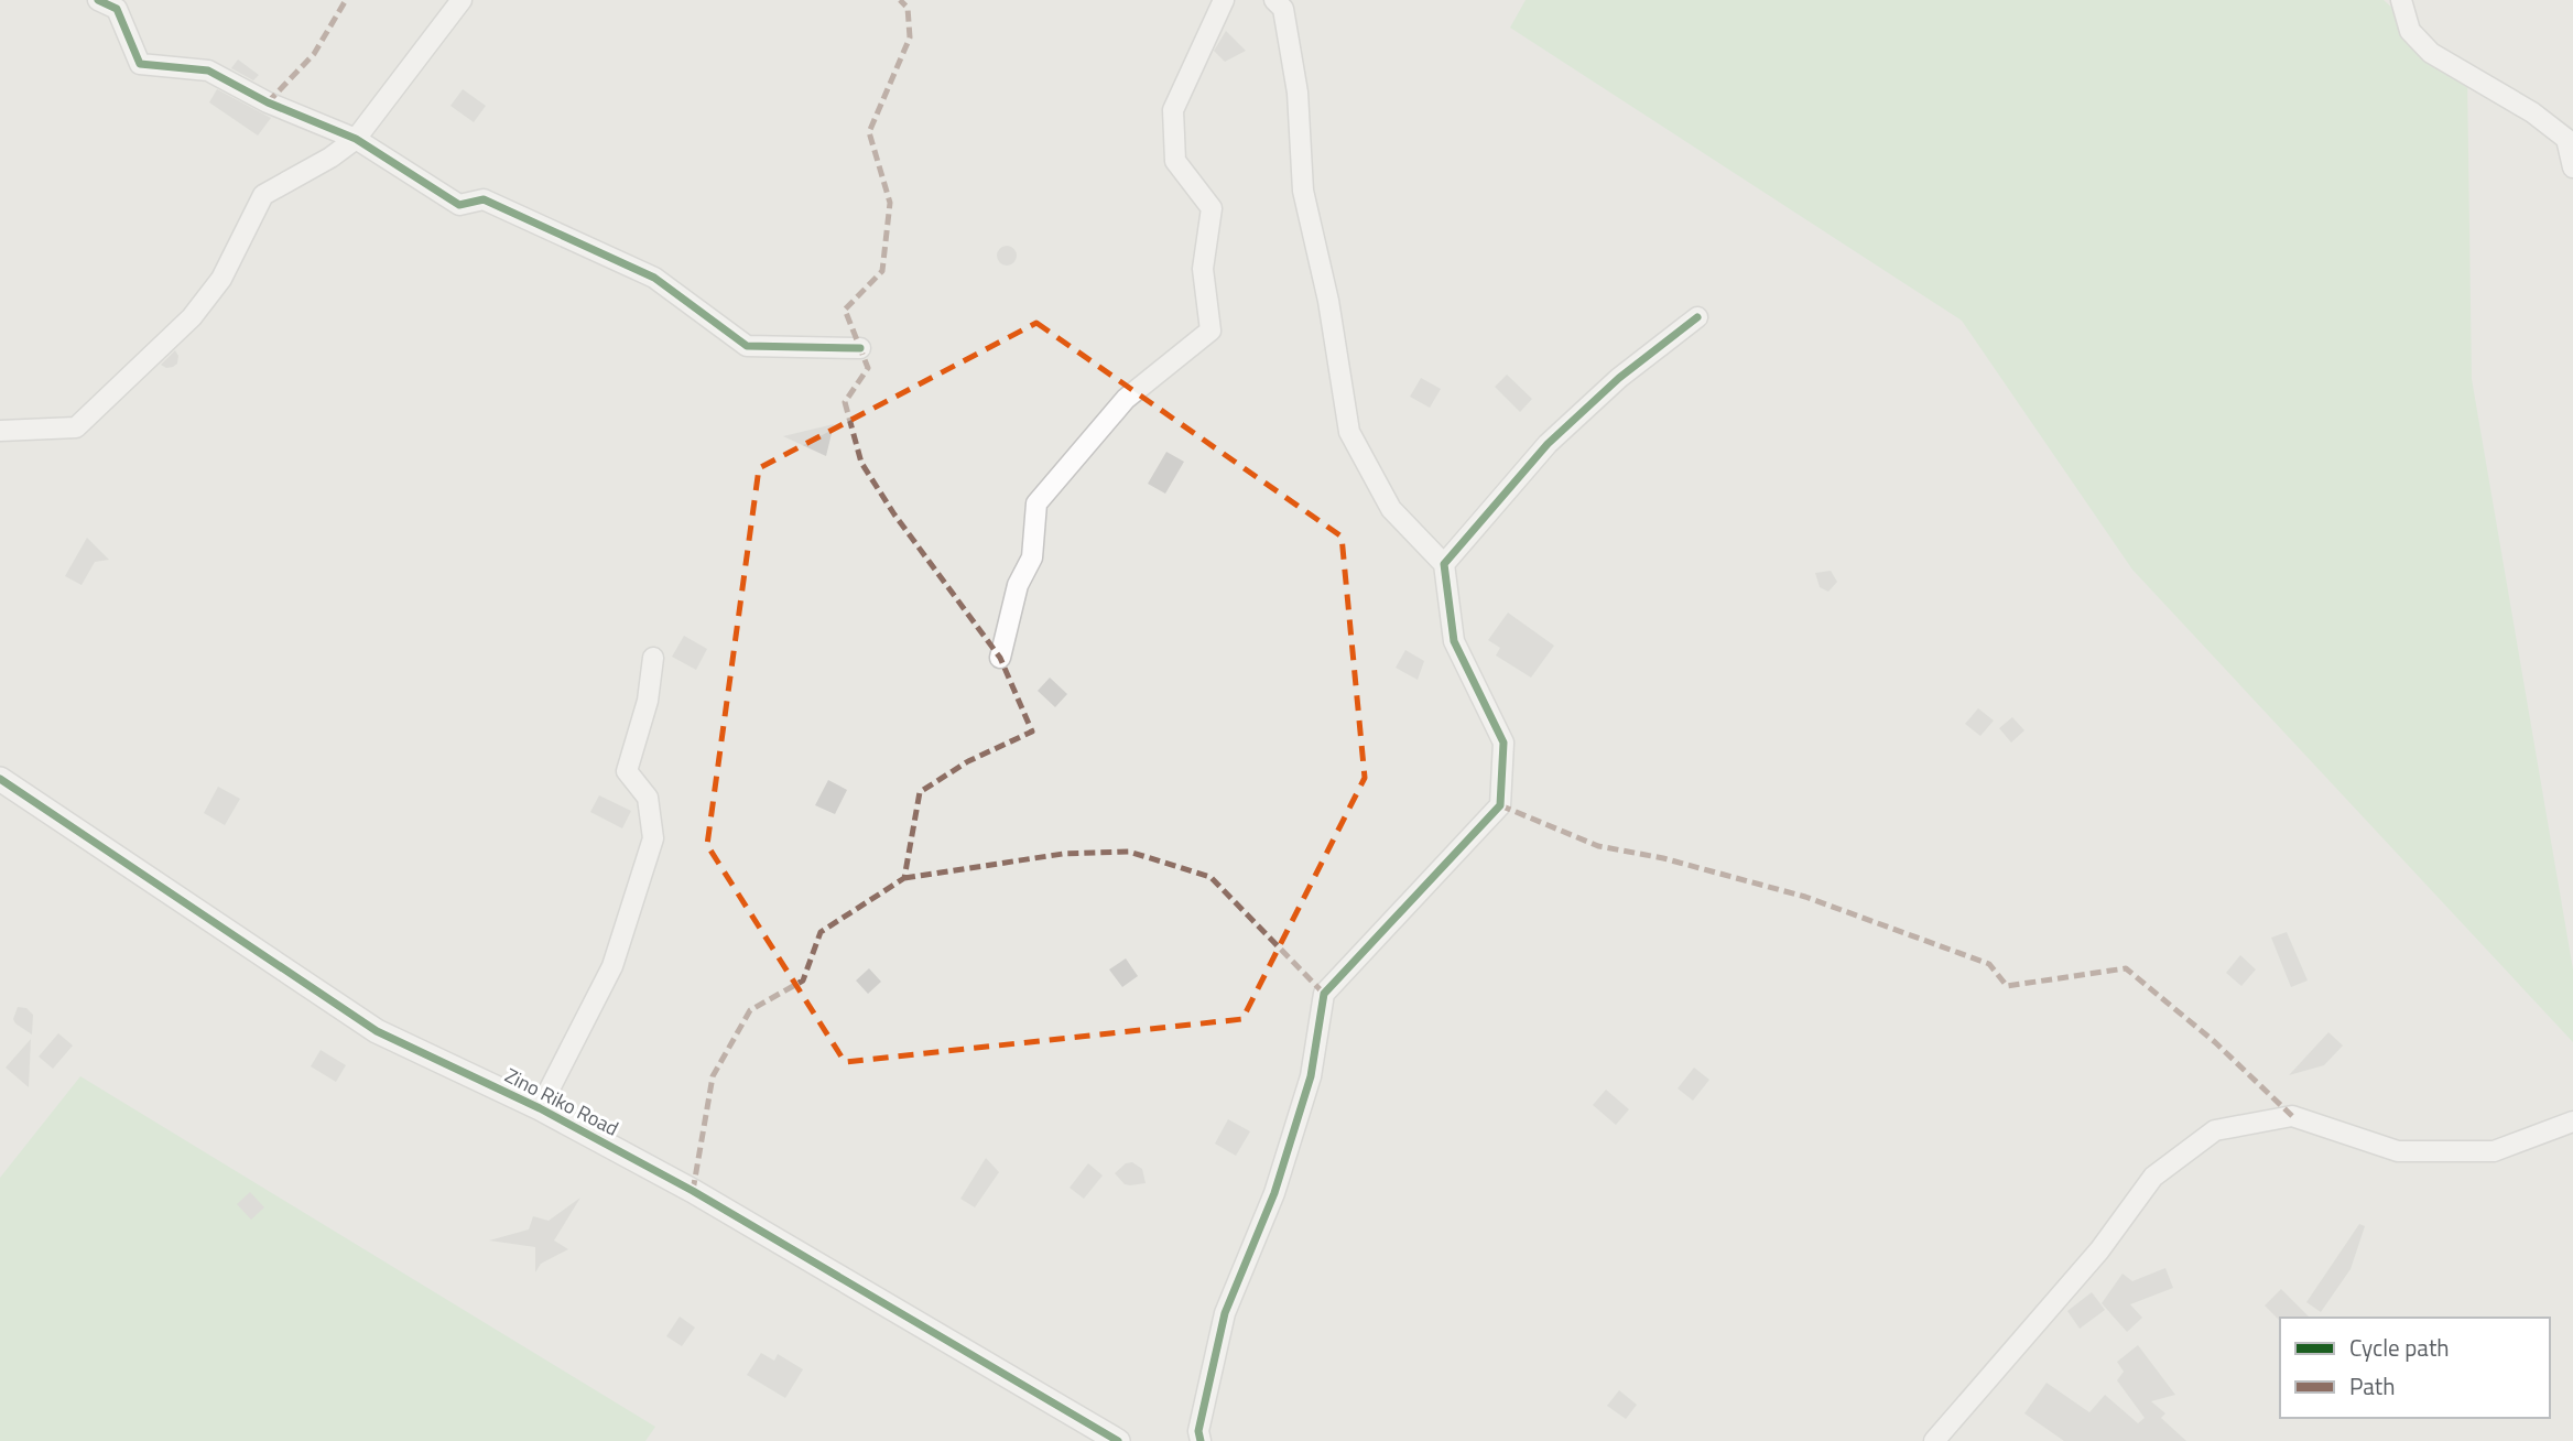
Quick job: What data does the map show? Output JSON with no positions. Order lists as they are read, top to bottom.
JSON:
{
  "streets": {
    "street": ["Zino Riko Road"]
  },
  "legend": ["Cycle path", "Path"]
}
